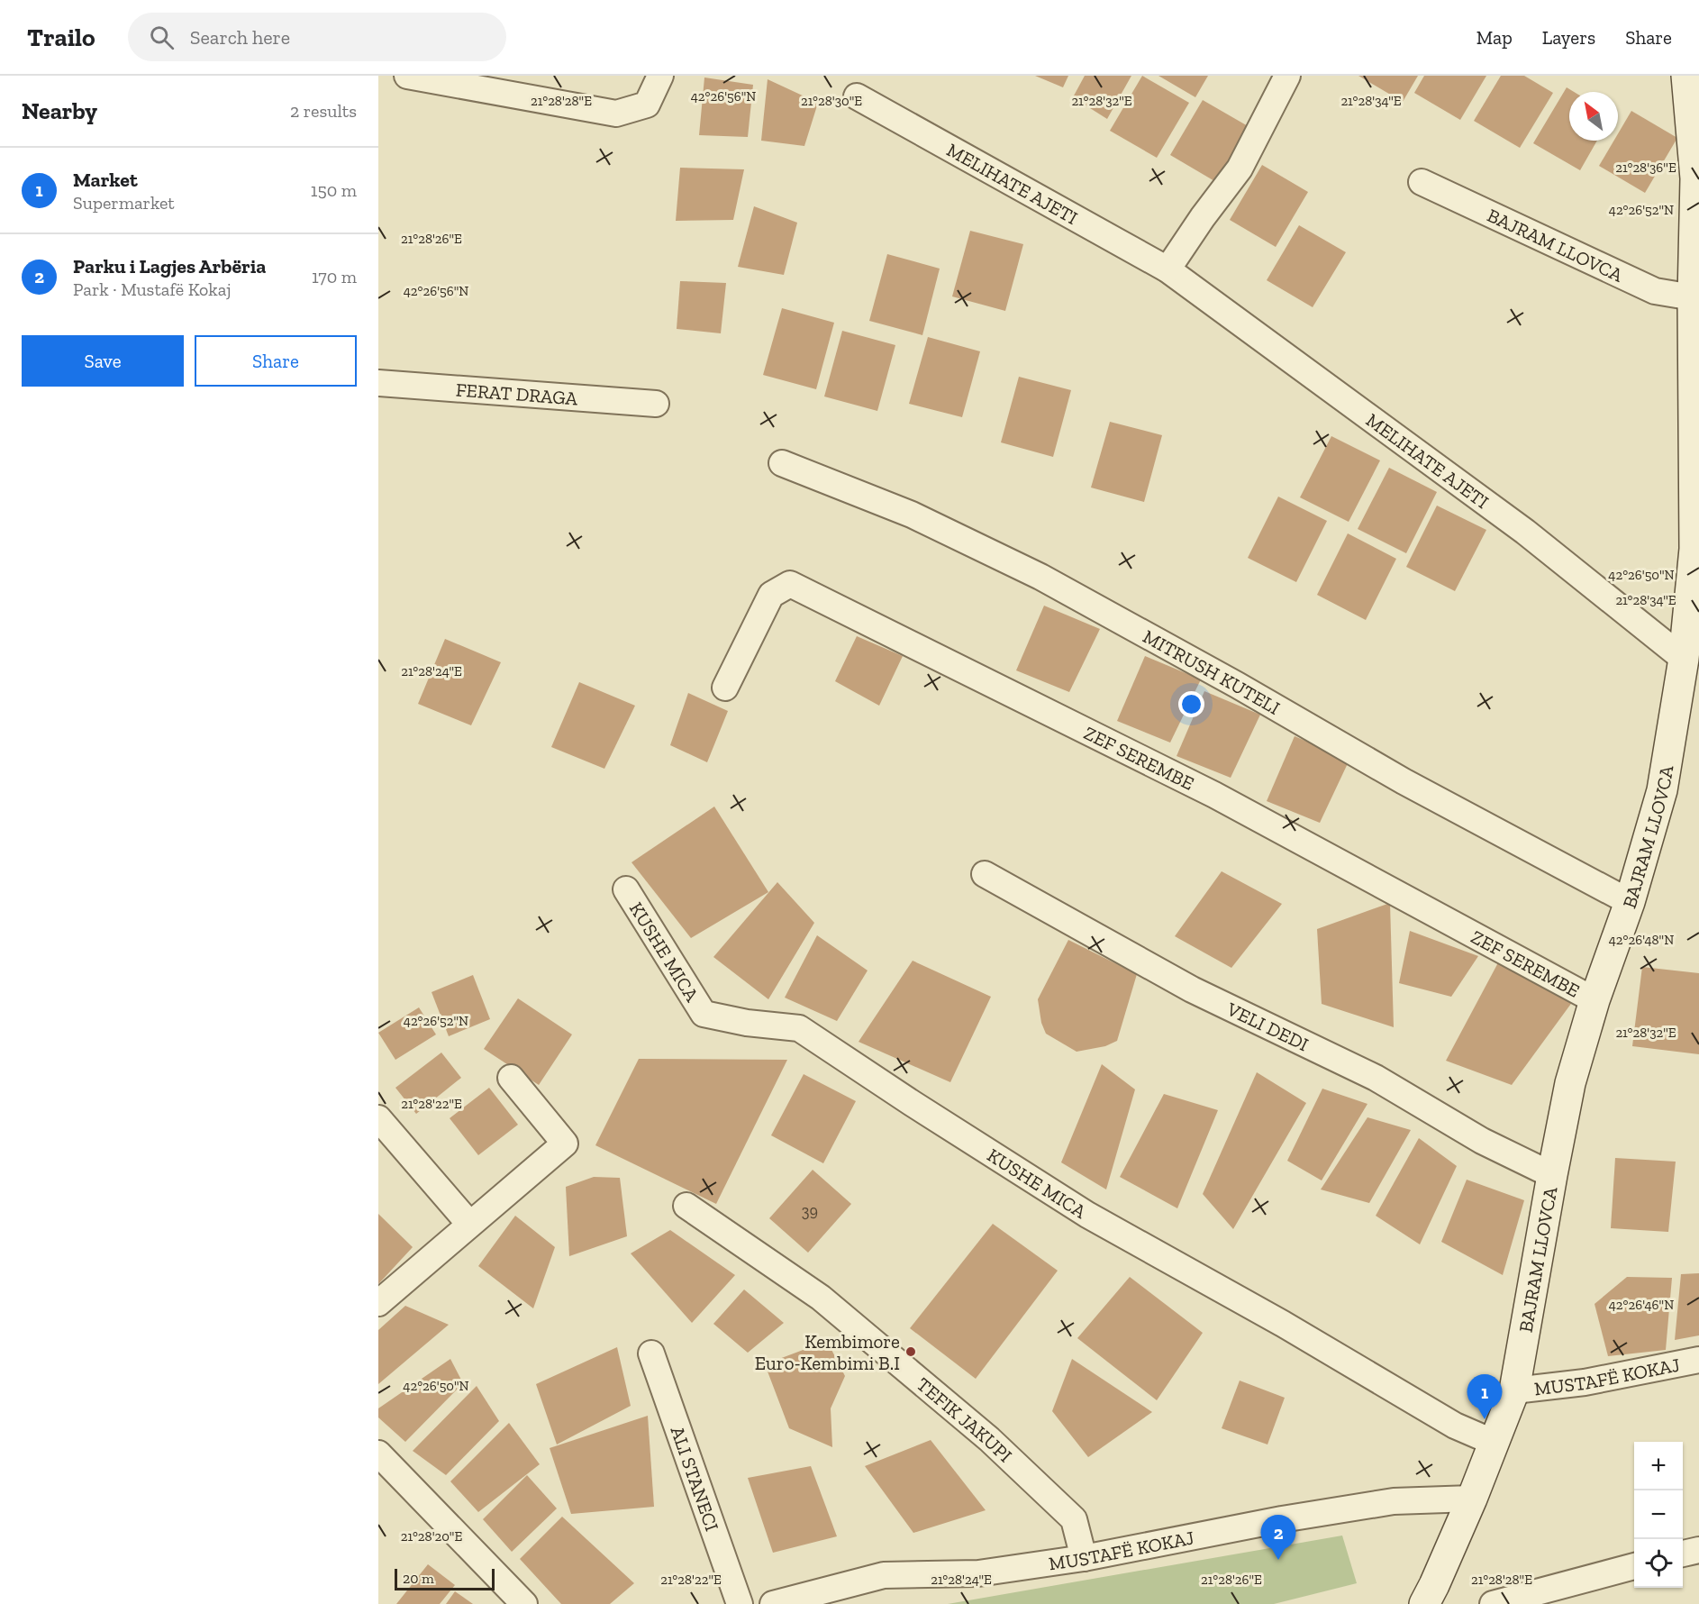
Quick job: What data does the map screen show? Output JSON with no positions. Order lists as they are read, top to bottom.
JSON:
{
  "streets": {
    "street": [
      "MELIHATE AJETI",
      "BAJRAM LLOVCA",
      "FERAT DRAGA",
      "MITRUSH KUTELI",
      "ZEF SEREMBE",
      "KUSHE MICA",
      "VELI DEDI",
      "MUSTAFË KOKAJ",
      "TEFIK JAKUPI",
      "ALI STANECI"
    ]
  },
  "crossings": [
    ["MELIHATE AJETI", "BAJRAM LLOVCA"],
    ["BAJRAM LLOVCA", "MITRUSH KUTELI"],
    ["BAJRAM LLOVCA", "ZEF SEREMBE"],
    ["BAJRAM LLOVCA", "KUSHE MICA"],
    ["BAJRAM LLOVCA", "VELI DEDI"],
    ["BAJRAM LLOVCA", "MUSTAFË KOKAJ"],
    ["MUSTAFË KOKAJ", "TEFIK JAKUPI"]
  ],
  "places": ["Kembimore Euro-Kembimi B.I"],
  "house_numbers": ["39"],
  "scale_bar": "20 m",
  "north": "top left",
  "page": {
    "header": "Trailo",
    "search": "Search here",
    "nav": ["Map", "Layers", "Share"],
    "heading": ["Nearby", "2 results"],
    "list": [
      {
        "mark": "1",
        "name": "Market",
        "note": "Supermarket",
        "value": "150 m"
      },
      {
        "mark": "2",
        "name": "Parku i Lagjes Arbëria",
        "note": "Park · Mustafë Kokaj",
        "value": "170 m"
      }
    ],
    "buttons": ["Save", "Share"],
    "pins": ["1", "2"],
    "map_buttons": ["+", "−"],
    "scale": "20 m"
  },
  "coordinates": [
    "42°26'56\"N",
    "21°28'28\"E",
    "21°28'30\"E",
    "21°28'32\"E",
    "21°28'34\"E",
    "21°28'36\"E",
    "42°26'52\"N",
    "21°28'26\"E",
    "42°26'50\"N",
    "21°28'24\"E",
    "42°26'48\"N",
    "21°28'22\"E",
    "42°26'46\"N",
    "21°28'20\"E"
  ]
}
